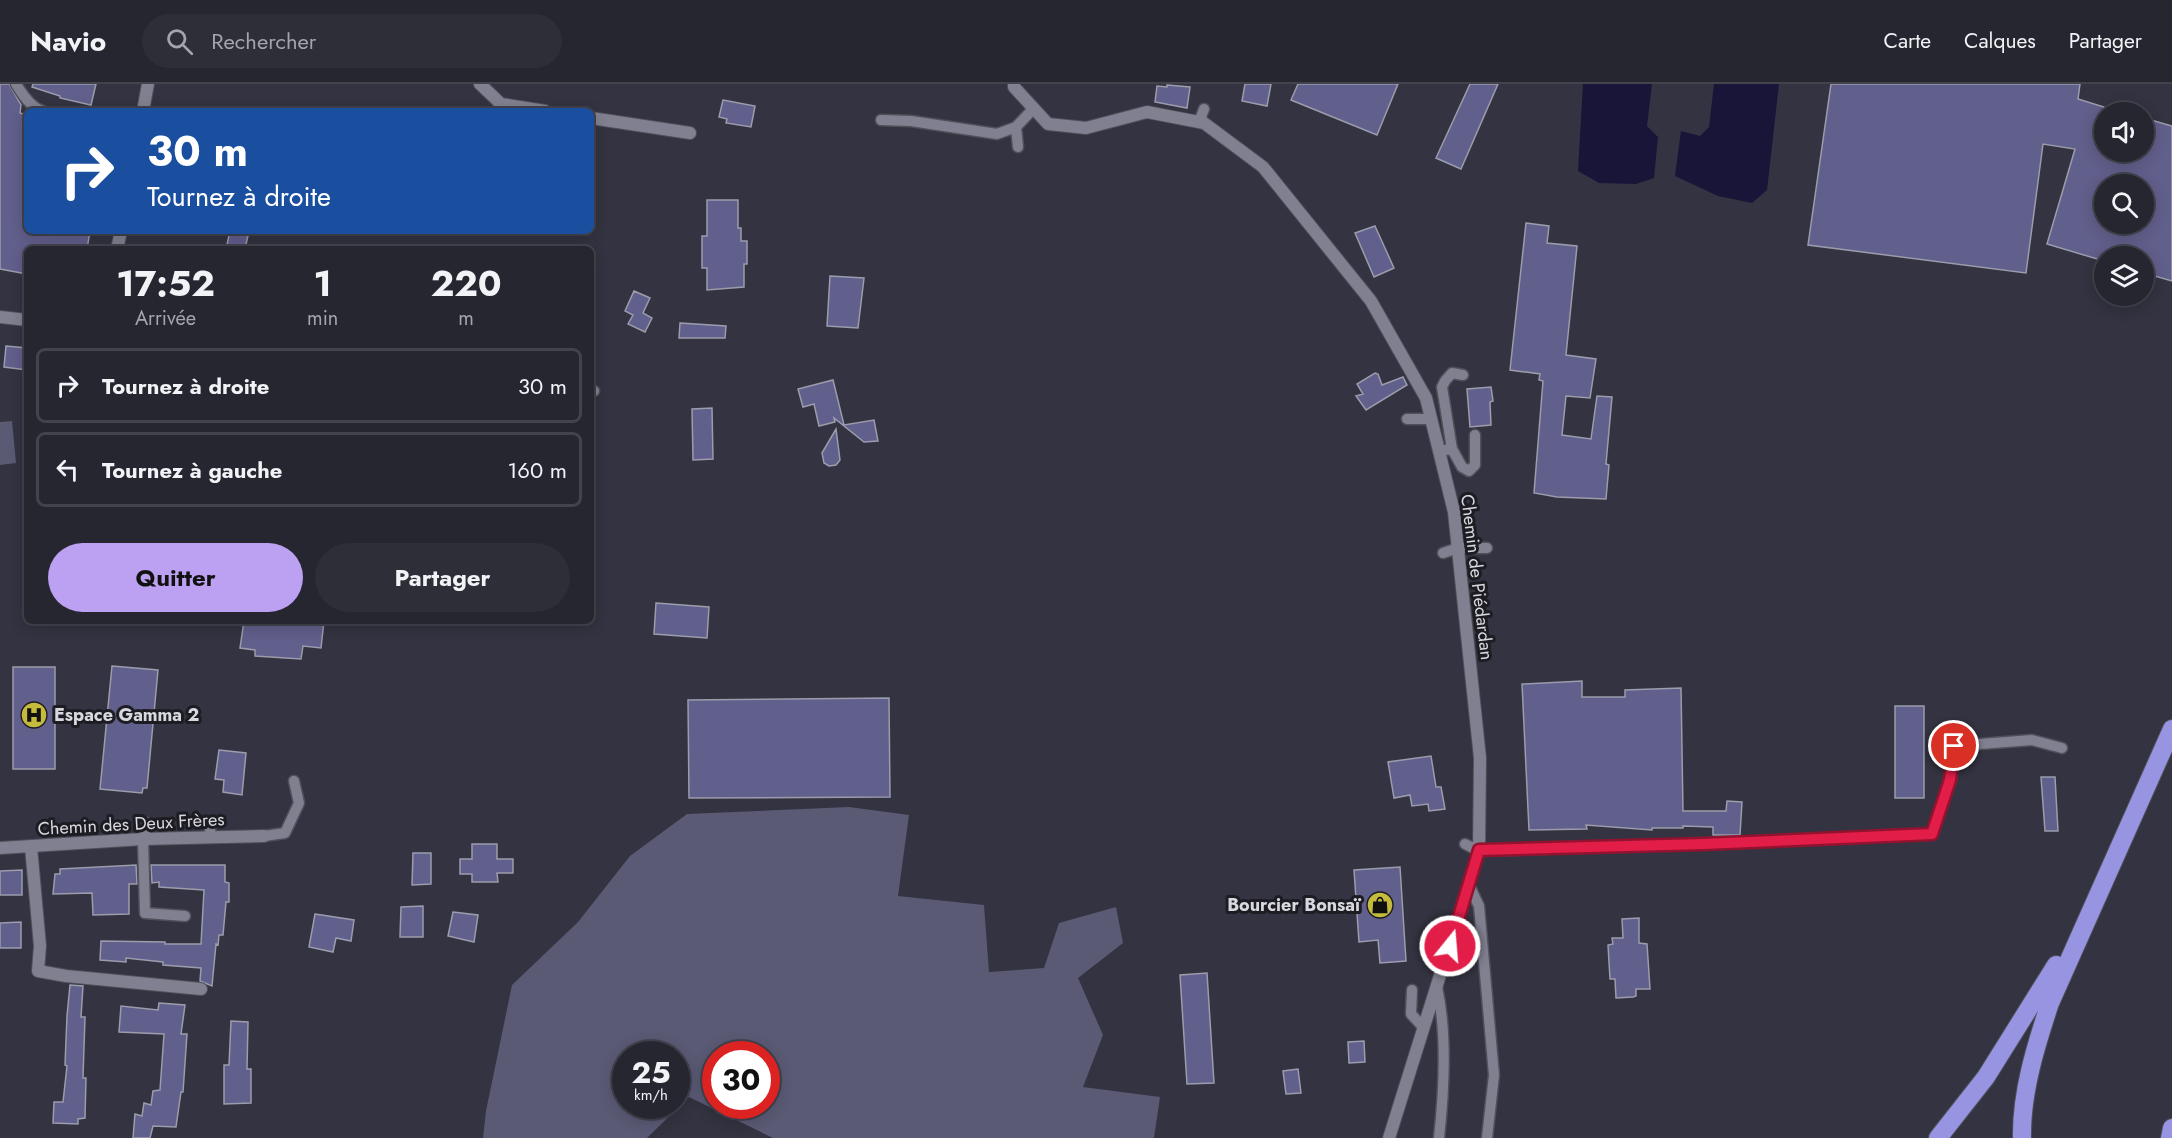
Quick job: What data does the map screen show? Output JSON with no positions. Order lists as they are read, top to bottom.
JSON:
{
  "streets": {
    "street": ["Chemin de Piédardan", "Chemin des Deux Frères"]
  },
  "places": {
    "hospital": ["Espace Gamma 2"],
    "shop": ["Bourcier Bonsaï"]
  },
  "page": {
    "header": "Navio",
    "search": "Rechercher",
    "nav": ["Carte", "Calques", "Partager"],
    "turn": ["30 m", "Tournez à droite"],
    "eta": [
      "17:52",
      "Arrivée",
      "1",
      "min",
      "220",
      "m"
    ],
    "list": [
      {
        "name": "Tournez à droite",
        "value": "30 m"
      },
      {
        "name": "Tournez à gauche",
        "value": "160 m"
      }
    ],
    "buttons": ["Quitter", "Partager"],
    "speed": "25 km/h",
    "limit": "30"
  }
}
